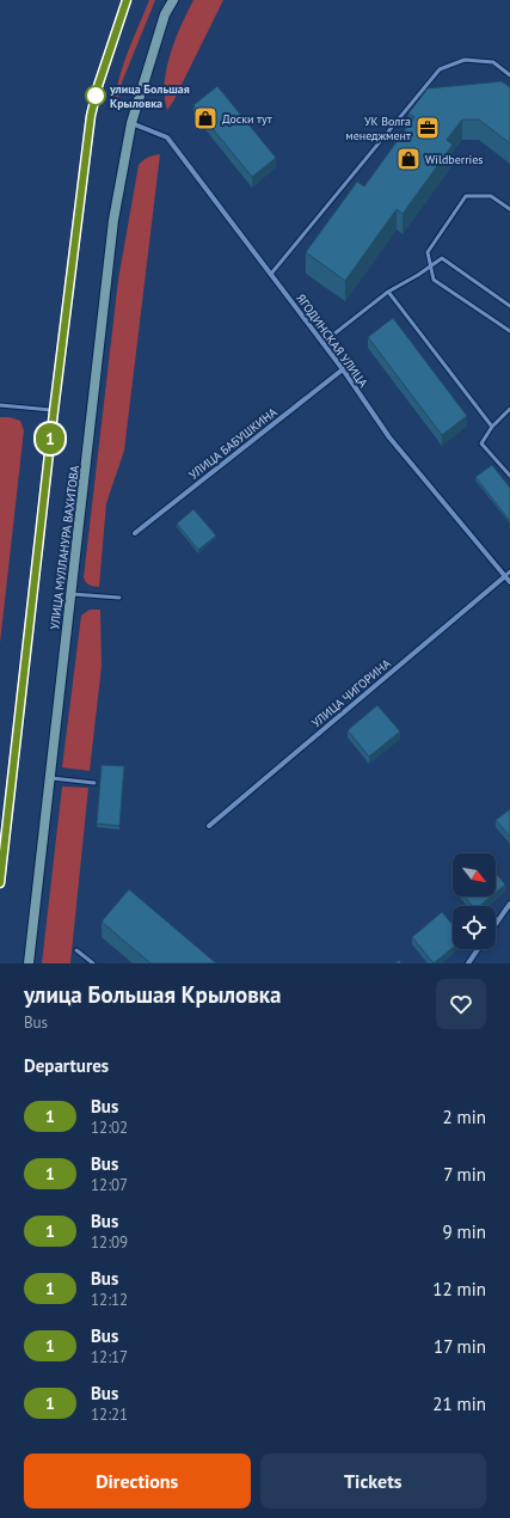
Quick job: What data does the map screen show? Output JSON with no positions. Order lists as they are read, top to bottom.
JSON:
{
  "streets": {
    "main road": ["УЛИЦА МУЛЛАНУРА ВАХИТОВА"],
    "street": ["ЯГОДИНСКАЯ УЛИЦА", "УЛИЦА БАБУШКИНА", "УЛИЦА ЧИГОРИНА"]
  },
  "crossings": [
    ["ЯГОДИНСКАЯ УЛИЦА", "УЛИЦА БАБУШКИНА"],
    ["ЯГОДИНСКАЯ УЛИЦА", "УЛИЦА МУЛЛАНУРА ВАХИТОВА"],
    ["ЯГОДИНСКАЯ УЛИЦА", "УЛИЦА ЧИГОРИНА"]
  ],
  "places": {
    "other": ["улица Большая Крыловка"],
    "shop": ["Доски тут", "Wildberries"],
    "office": ["УК Волга менеджмент"]
  },
  "lines": ["bus line 1"],
  "north": "bottom right",
  "page": {
    "on_map": "1",
    "heading": [
      ["улица Большая Крыловка", "Bus"],
      "Departures"
    ],
    "list": [
      {
        "mark": "1",
        "name": "Bus",
        "note": "12:02",
        "value": "2 min"
      },
      {
        "mark": "1",
        "name": "Bus",
        "note": "12:07",
        "value": "7 min"
      },
      {
        "mark": "1",
        "name": "Bus",
        "note": "12:09",
        "value": "9 min"
      },
      {
        "mark": "1",
        "name": "Bus",
        "note": "12:12",
        "value": "12 min"
      },
      {
        "mark": "1",
        "name": "Bus",
        "note": "12:17",
        "value": "17 min"
      },
      {
        "mark": "1",
        "name": "Bus",
        "note": "12:21",
        "value": "21 min"
      }
    ],
    "buttons": ["Directions", "Tickets"]
  }
}
